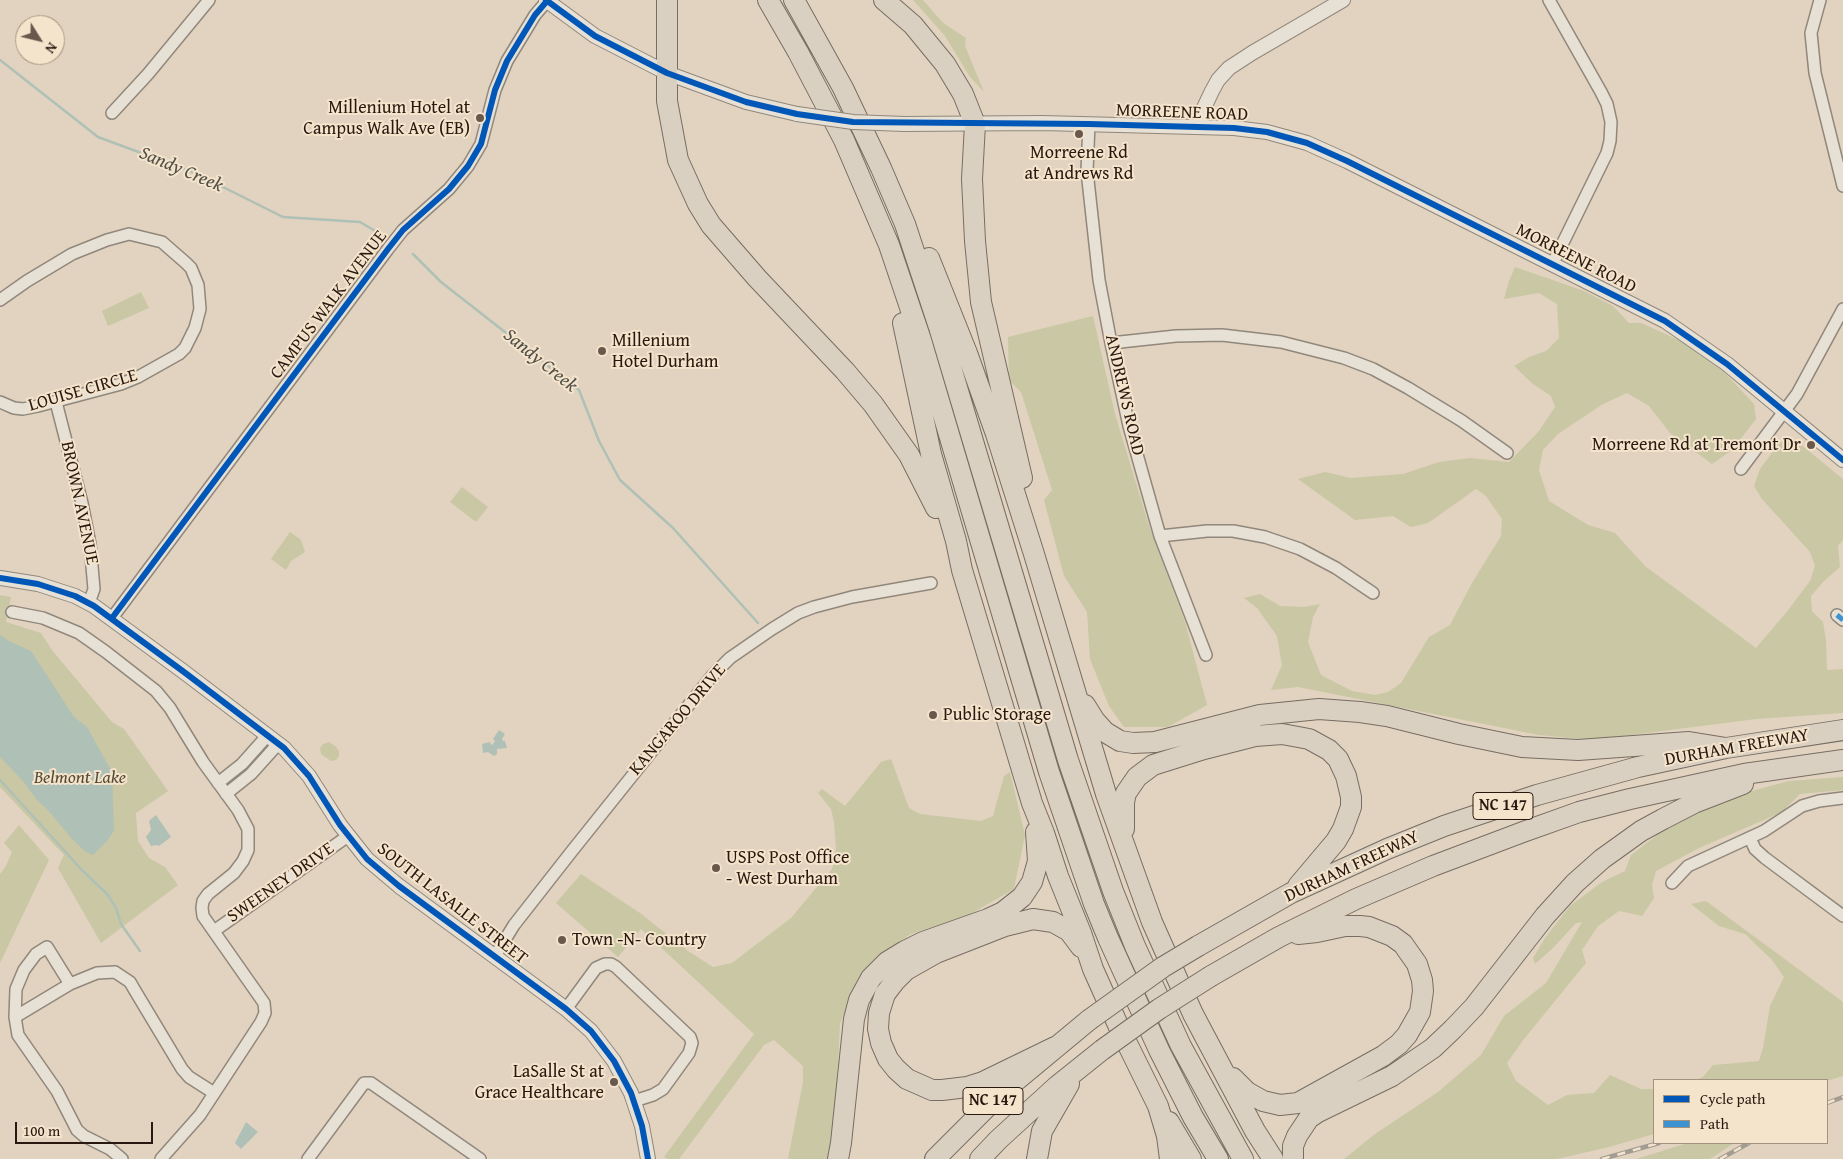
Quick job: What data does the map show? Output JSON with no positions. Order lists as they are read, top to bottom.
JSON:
{
  "streets": {
    "highway": ["DURHAM FREEWAY", "NC 147"],
    "street": [
      "MORREENE ROAD",
      "CAMPUS WALK AVENUE",
      "LOUISE CIRCLE",
      "ANDREWS ROAD",
      "BROWN AVENUE",
      "KANGAROO DRIVE",
      "SWEENEY DRIVE",
      "SOUTH LASALLE STREET"
    ]
  },
  "crossings": [
    ["MORREENE ROAD", "CAMPUS WALK AVENUE"],
    ["MORREENE ROAD", "ANDREWS ROAD"],
    ["CAMPUS WALK AVENUE", "SOUTH LASALLE STREET"],
    ["LOUISE CIRCLE", "BROWN AVENUE"],
    ["BROWN AVENUE", "SOUTH LASALLE STREET"],
    ["KANGAROO DRIVE", "SOUTH LASALLE STREET"],
    ["SWEENEY DRIVE", "SOUTH LASALLE STREET"]
  ],
  "water": ["Sandy Creek"],
  "parks": ["Belmont Lake"],
  "places": [
    "Millenium Hotel at Campus Walk Ave (EB)",
    "Morreene Rd at Andrews Rd",
    "Millenium Hotel Durham",
    "Morreene Rd at Tremont Dr",
    "Public Storage",
    "USPS Post Office - West Durham",
    "Town -N- Country",
    "LaSalle St at Grace Healthcare"
  ],
  "legend": ["Cycle path", "Path"],
  "scale_bar": "100 m",
  "north": "bottom right"
}
